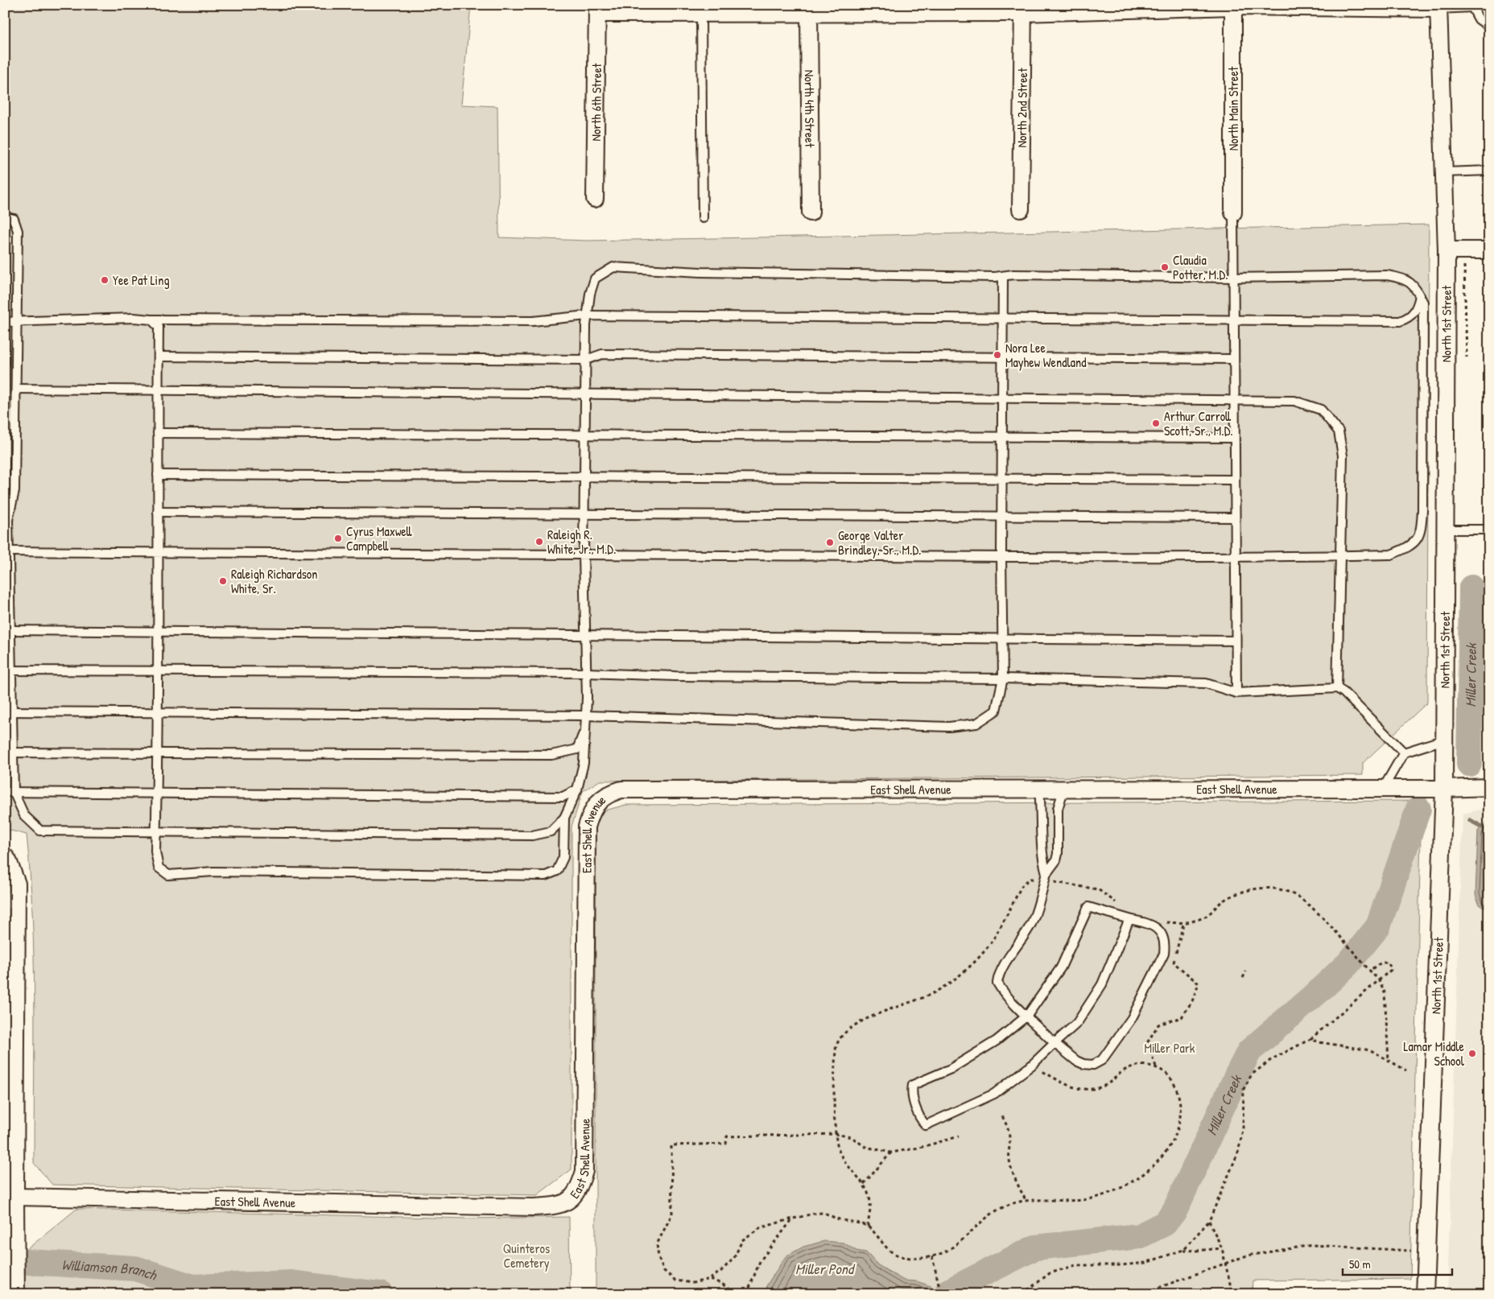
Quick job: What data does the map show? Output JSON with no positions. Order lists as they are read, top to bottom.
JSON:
{
  "streets": {
    "street": [
      "North 6th Street",
      "North 2nd Street",
      "North 4th Street",
      "North Main Street",
      "North 1st Street",
      "East Shell Avenue"
    ]
  },
  "crossings": [
    ["North 1st Street", "East Shell Avenue"]
  ],
  "water": ["Miller Creek", "Miller Pond", "Williamson Branch"],
  "parks": ["Miller Park", "Quinteros Cemetery"],
  "places": [
    "Claudia Potter, M.D.",
    "Yee Pat Ling",
    "Nora Lee Mayhew Wendland",
    "Arthur Carroll Scott, Sr., M.D.",
    "Cyrus Maxwell Campbell",
    "Raleigh R. White, Jr., M.D.",
    "George Valter Brindley, Sr., M.D.",
    "Raleigh Richardson White, Sr.",
    "Lamar Middle School"
  ],
  "scale_bar": "50 m"
}
